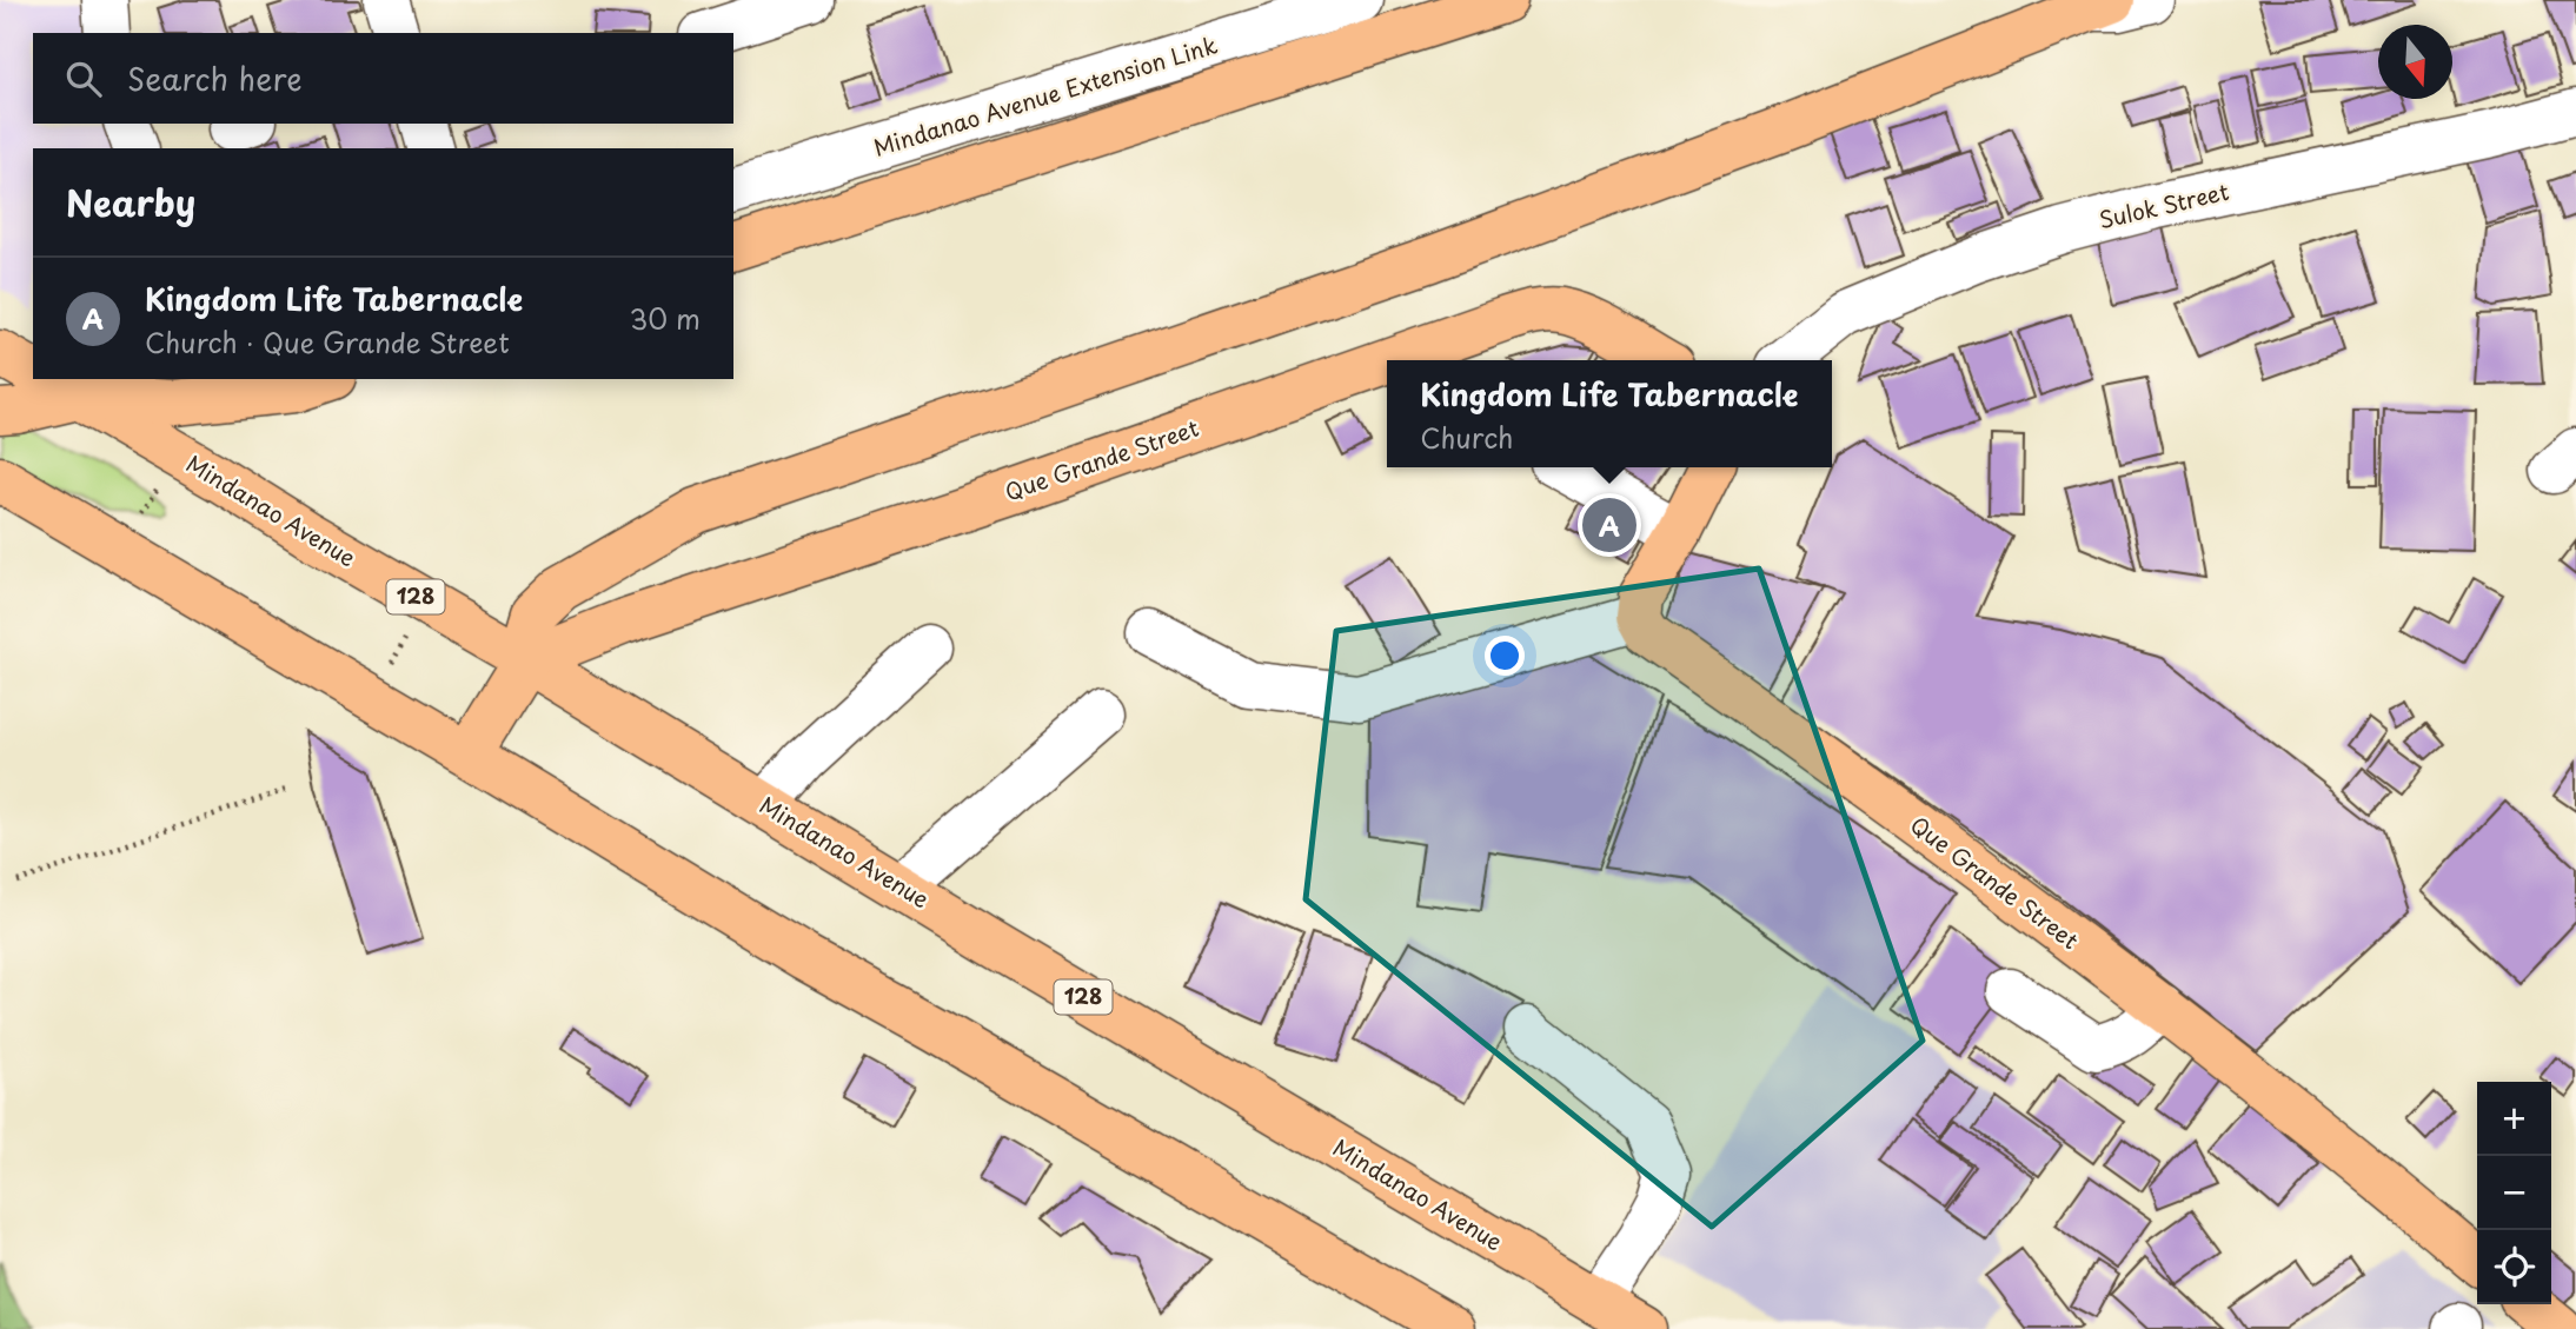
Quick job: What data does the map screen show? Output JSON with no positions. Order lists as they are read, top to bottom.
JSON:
{
  "streets": {
    "main road": ["Que Grande Street", "Mindanao Avenue", "128"],
    "street": ["Mindanao Avenue Extension Link", "Sulok Street"]
  },
  "crossings": [
    ["Que Grande Street", "Mindanao Avenue"]
  ],
  "north": "bottom",
  "page": {
    "search": "Search here",
    "heading": "Nearby",
    "list": [
      {
        "mark": "A",
        "name": "Kingdom Life Tabernacle",
        "note": "Church · Que Grande Street",
        "value": "30 m"
      }
    ],
    "popup": ["Kingdom Life Tabernacle", "Church"],
    "pins": "A",
    "map_buttons": ["+", "−"]
  }
}
